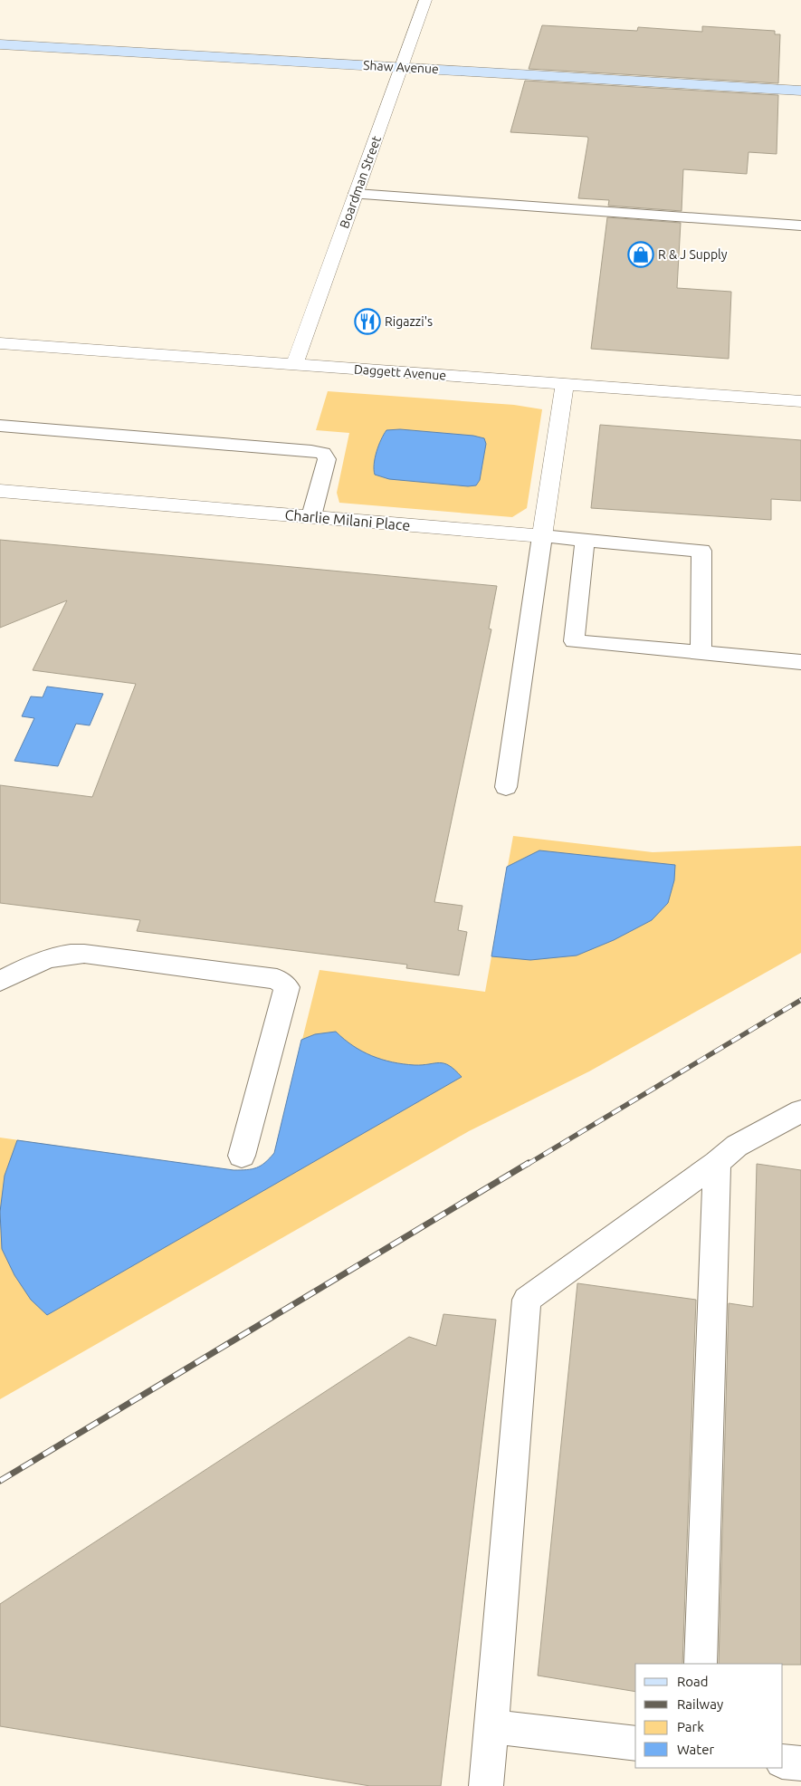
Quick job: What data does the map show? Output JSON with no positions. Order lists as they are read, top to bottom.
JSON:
{
  "streets": {
    "street": [
      "Shaw Avenue",
      "Boardman Street",
      "Daggett Avenue",
      "Charlie Milani Place"
    ]
  },
  "crossings": [
    ["Shaw Avenue", "Boardman Street"],
    ["Boardman Street", "Daggett Avenue"]
  ],
  "places": {
    "shop": ["R & J Supply"],
    "restaurant": ["Rigazzi's"]
  },
  "legend": [
    "Road",
    "Railway",
    "Park",
    "Water"
  ]
}
